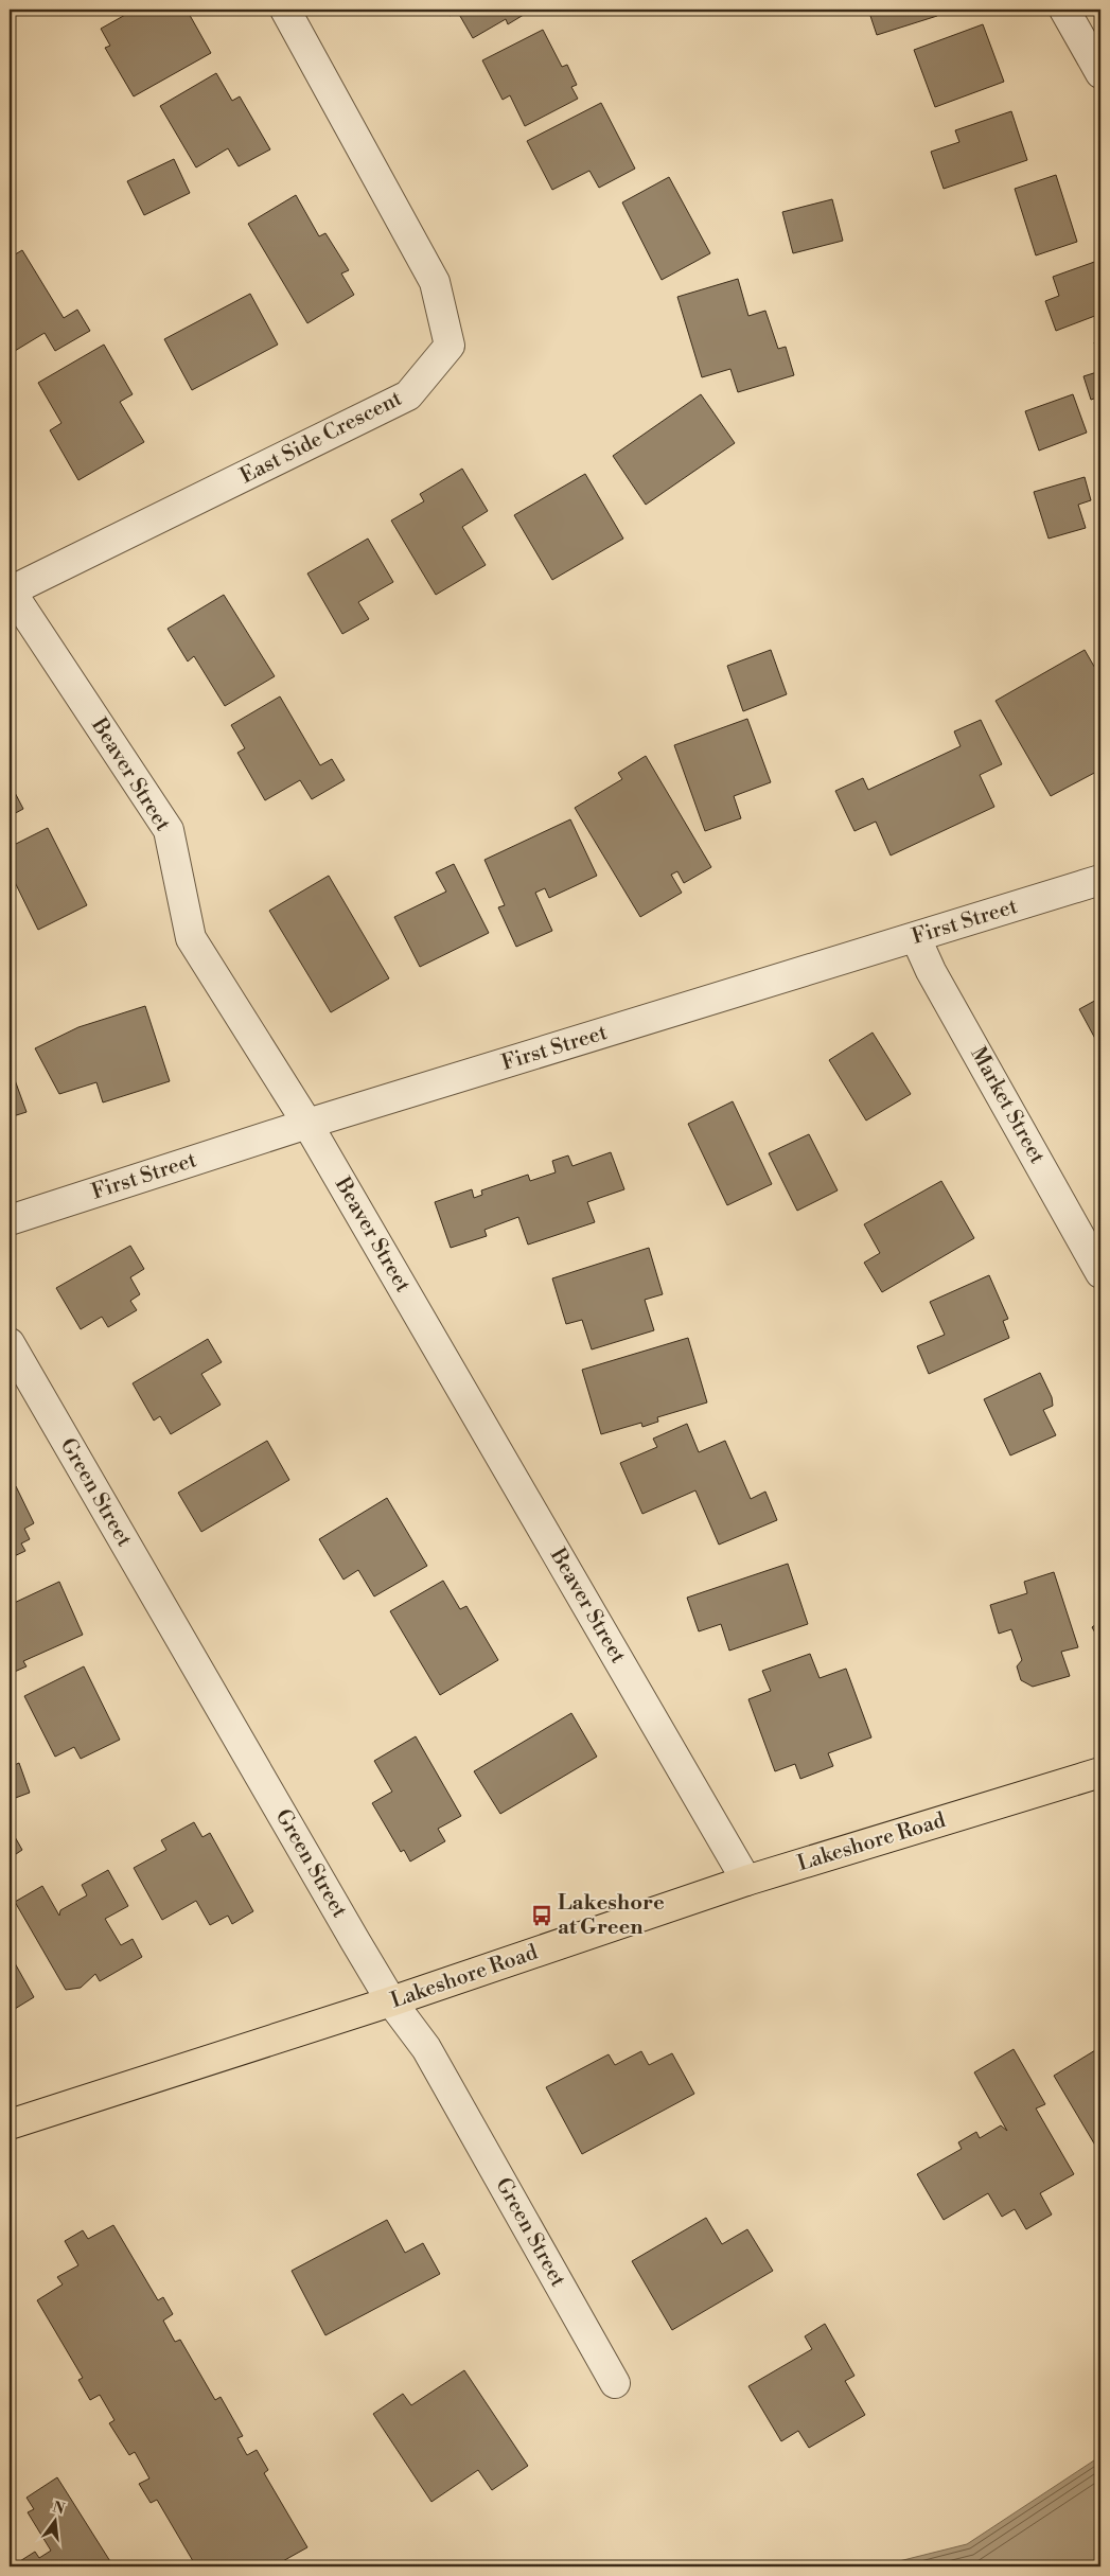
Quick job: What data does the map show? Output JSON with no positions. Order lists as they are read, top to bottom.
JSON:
{
  "streets": {
    "main road": ["Lakeshore Road"],
    "street": [
      "East Side Crescent",
      "Beaver Street",
      "First Street",
      "Market Street",
      "Green Street"
    ]
  },
  "crossings": [
    ["East Side Crescent", "Beaver Street"],
    ["Beaver Street", "First Street"],
    ["Beaver Street", "Lakeshore Road"],
    ["First Street", "Market Street"],
    ["Green Street", "Lakeshore Road"]
  ],
  "places": {
    "bus stop": ["Lakeshore at Green"]
  },
  "north": "top"
}
